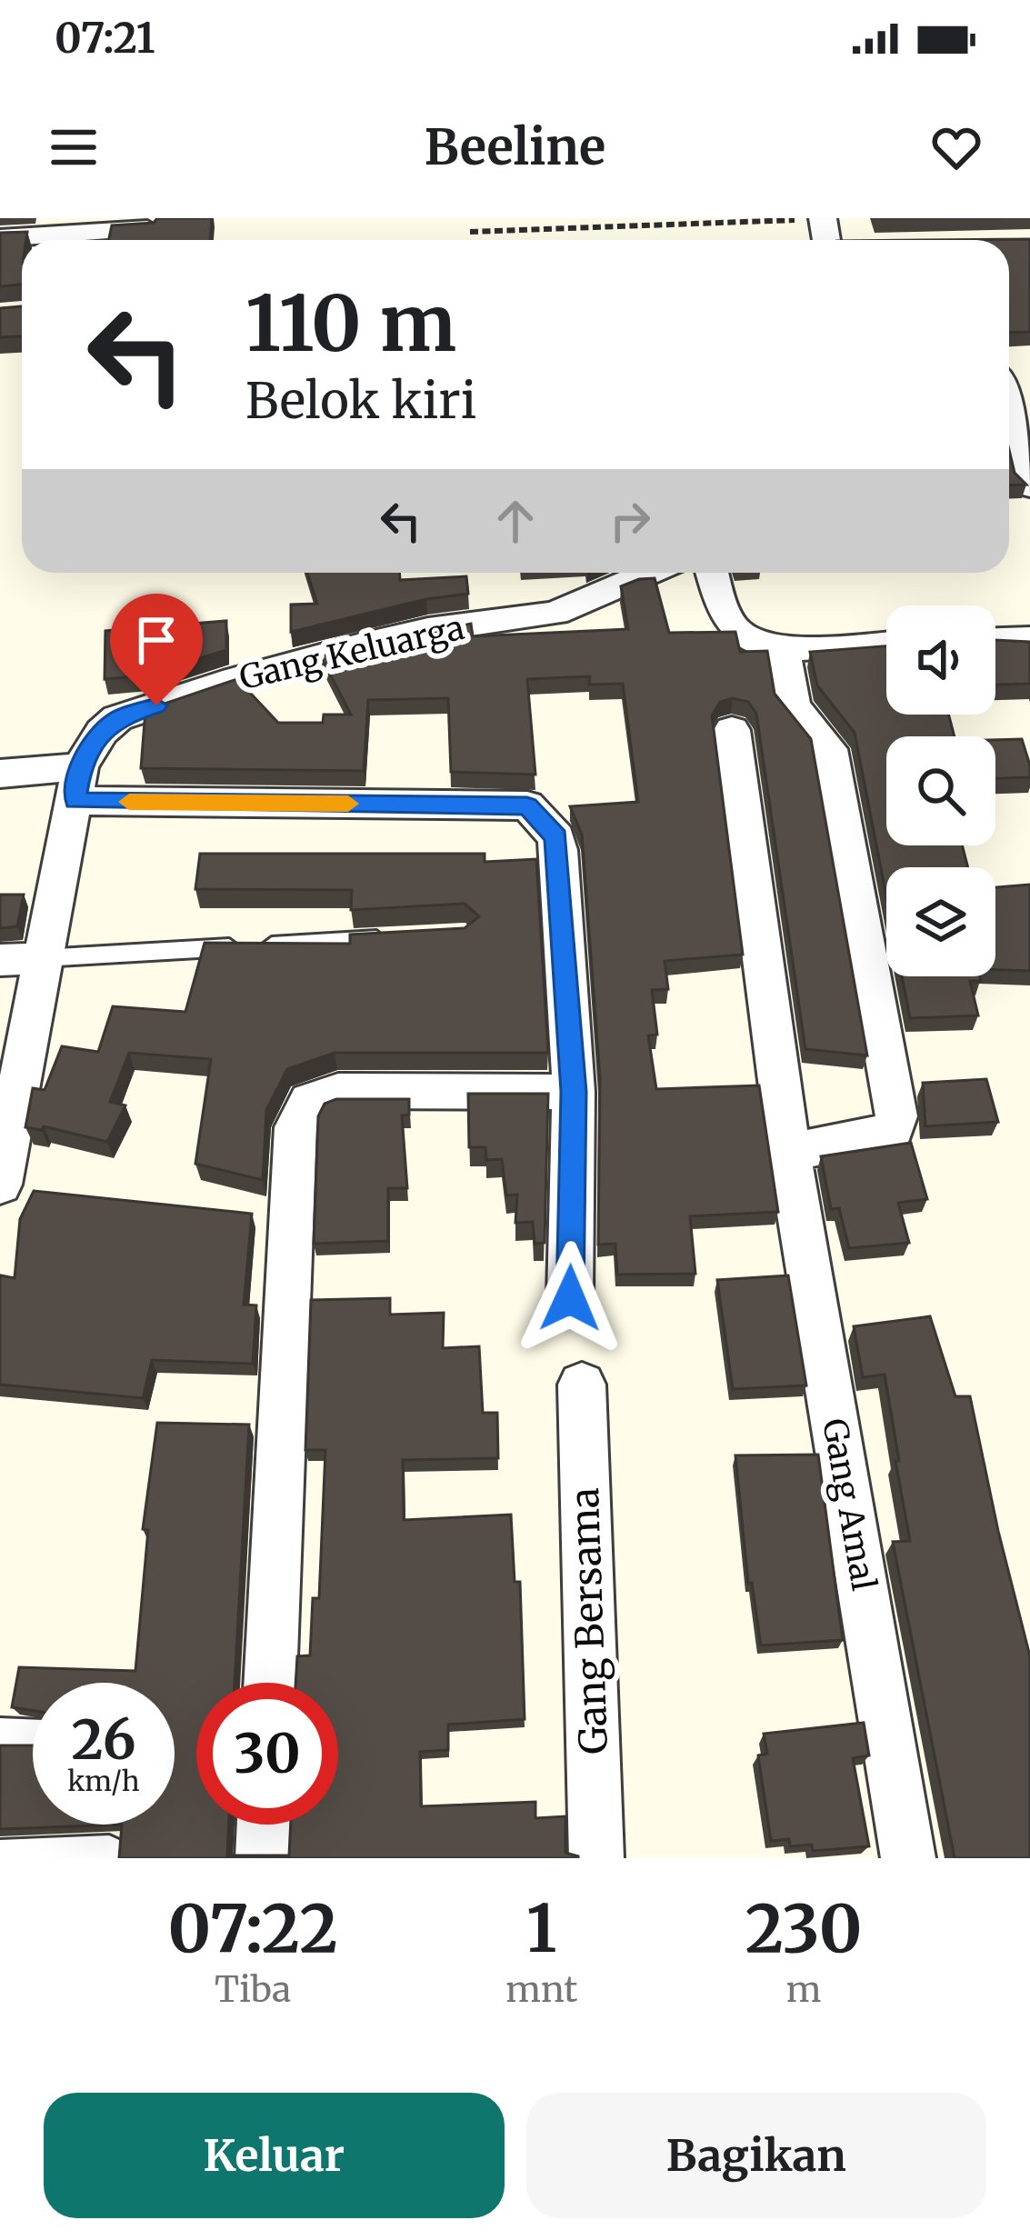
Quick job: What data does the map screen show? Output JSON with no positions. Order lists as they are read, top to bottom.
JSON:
{
  "streets": {
    "street": ["Gang Keluarga", "Gang Amal", "Gang Bersama"]
  },
  "page": {
    "status": "07:21",
    "header": "Beeline",
    "turn": ["110 m", "Belok kiri"],
    "speed": "26 km/h",
    "limit": "30",
    "eta": [
      "07:22",
      "Tiba",
      "1",
      "mnt",
      "230",
      "m"
    ],
    "buttons": ["Keluar", "Bagikan"]
  }
}
